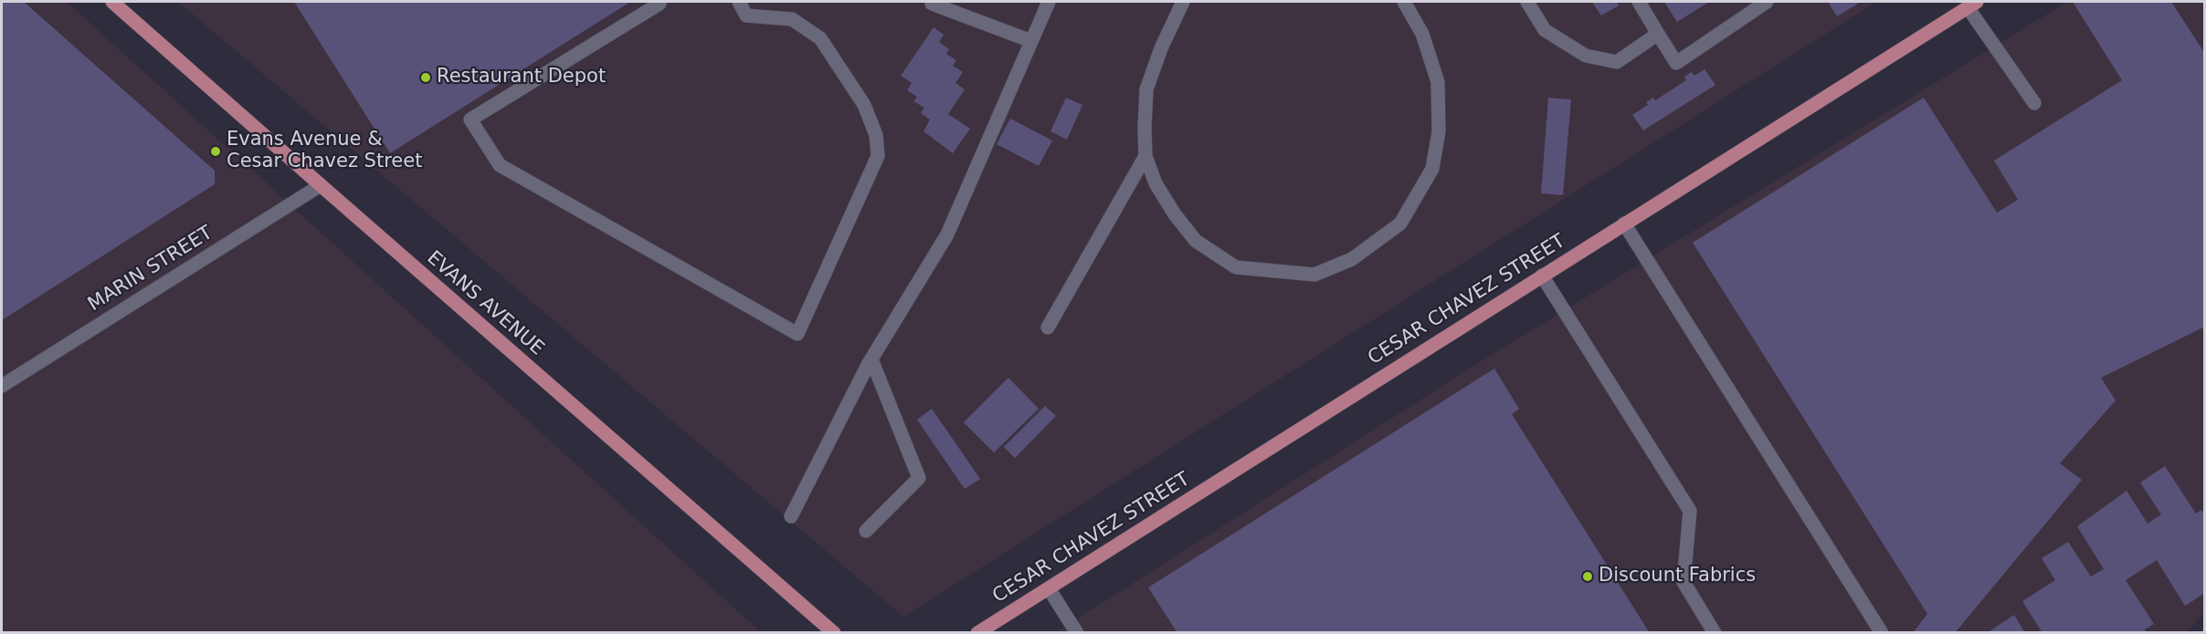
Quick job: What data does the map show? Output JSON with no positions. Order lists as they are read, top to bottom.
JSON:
{
  "streets": {
    "main road": ["CESAR CHAVEZ STREET", "EVANS AVENUE"],
    "street": ["MARIN STREET"]
  },
  "crossings": [
    ["MARIN STREET", "EVANS AVENUE"]
  ],
  "places": ["Restaurant Depot", "Evans Avenue & Cesar Chavez Street", "Discount Fabrics"]
}
